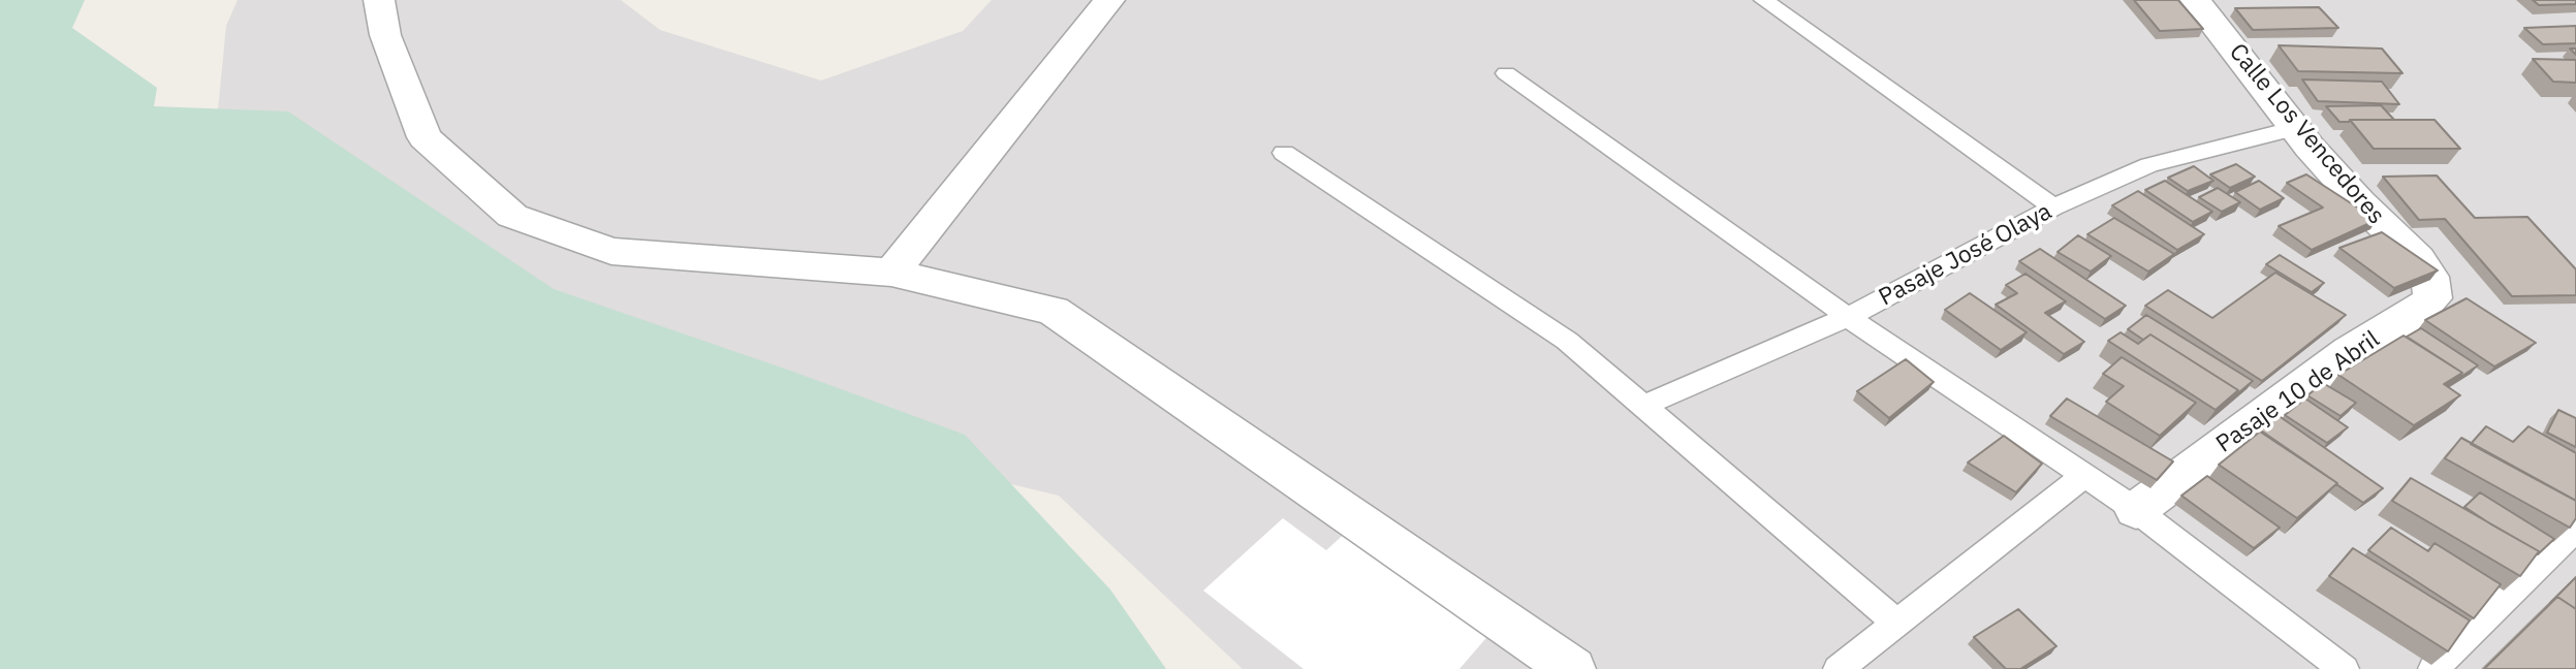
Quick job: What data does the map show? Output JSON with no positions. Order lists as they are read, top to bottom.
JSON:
{
  "streets": {
    "street": ["Calle Los Vencedores", "Pasaje 10 de Abril"],
    "lane": ["Pasaje José Olaya"]
  },
  "crossings": [
    ["Calle Los Vencedores", "Pasaje José Olaya"],
    ["Calle Los Vencedores", "Pasaje 10 de Abril"]
  ]
}
